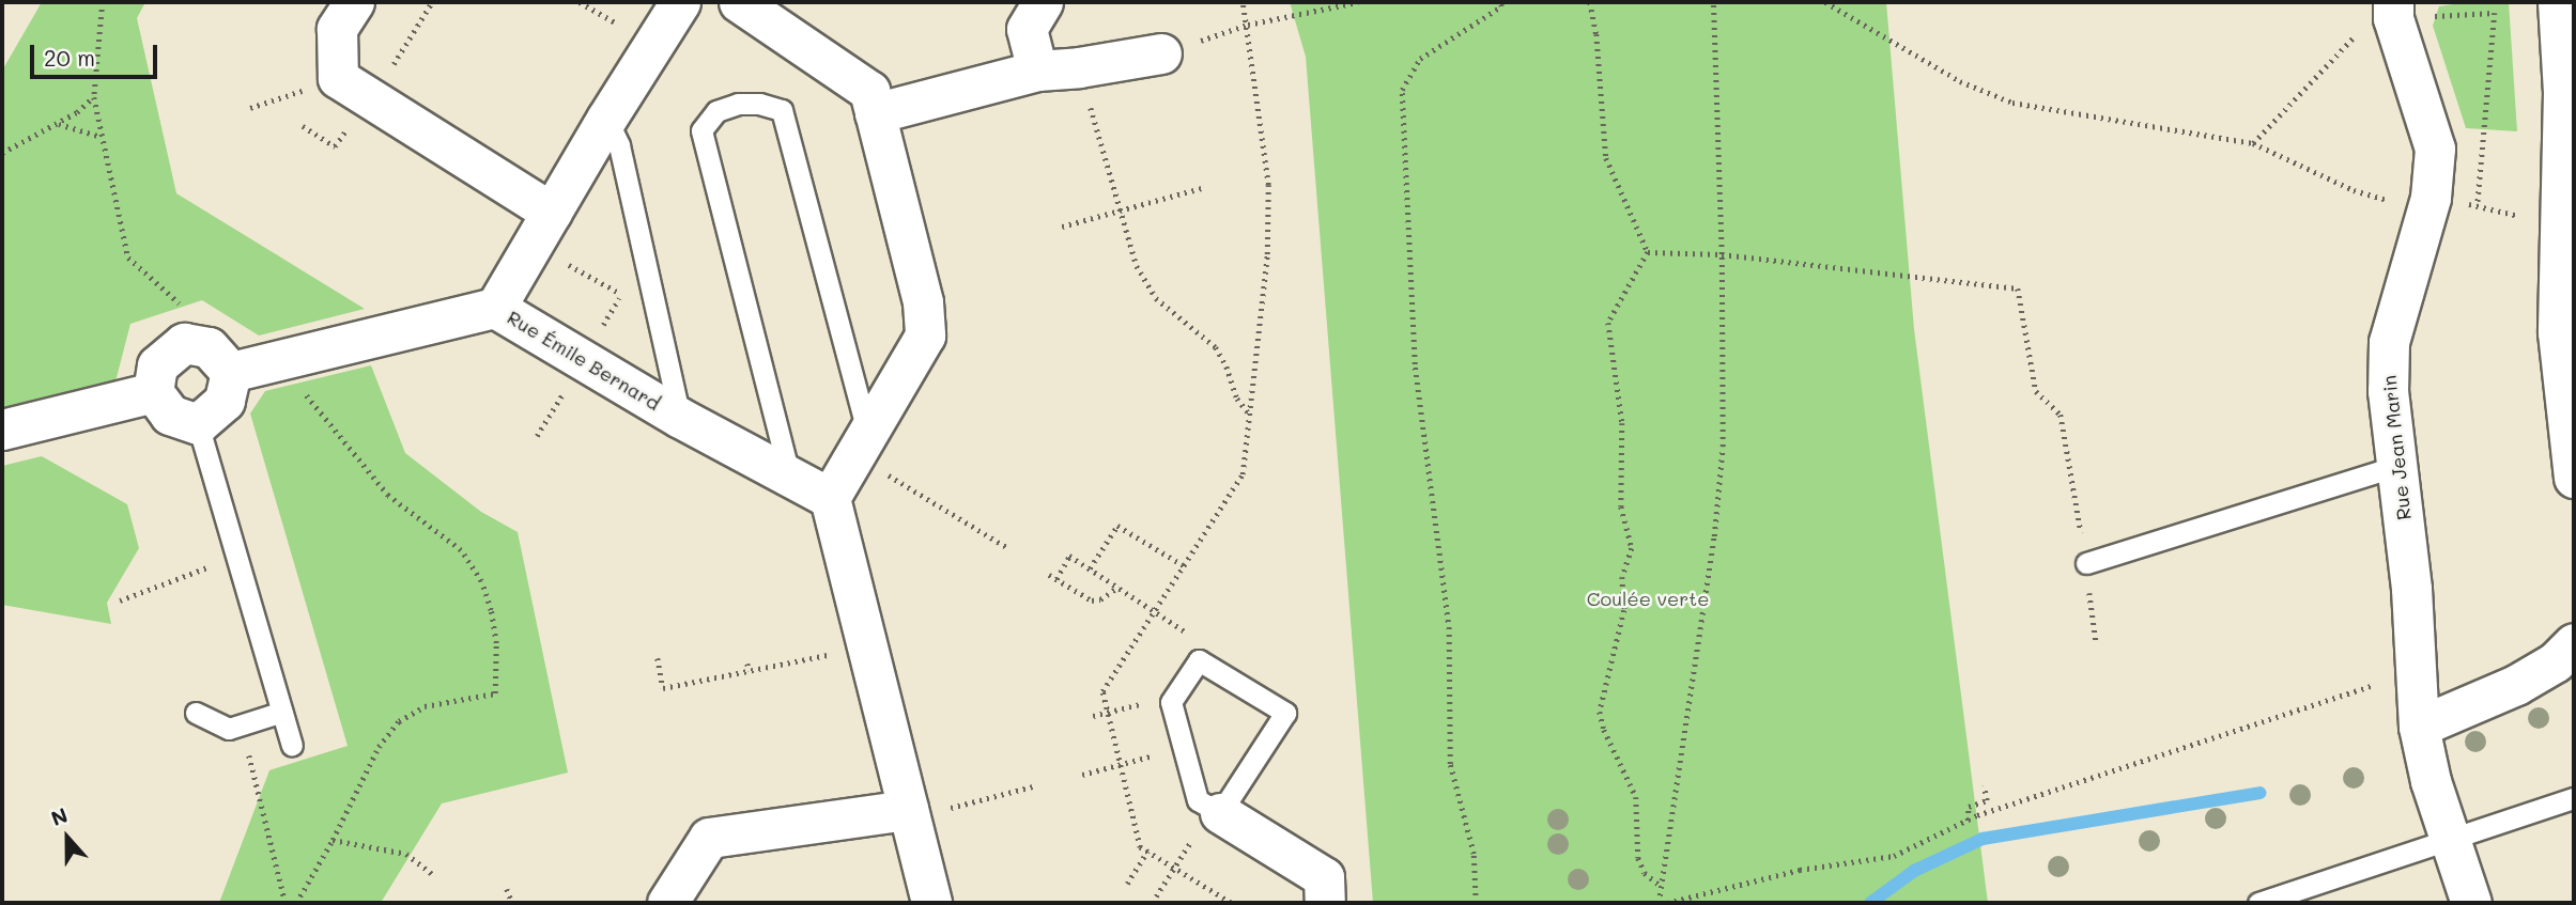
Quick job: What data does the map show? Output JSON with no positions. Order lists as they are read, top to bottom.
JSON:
{
  "streets": {
    "street": ["Rue Émile Bernard", "Rue Jean Marin"]
  },
  "parks": ["Coulée verte"],
  "scale_bar": "20 m",
  "north": "top"
}
